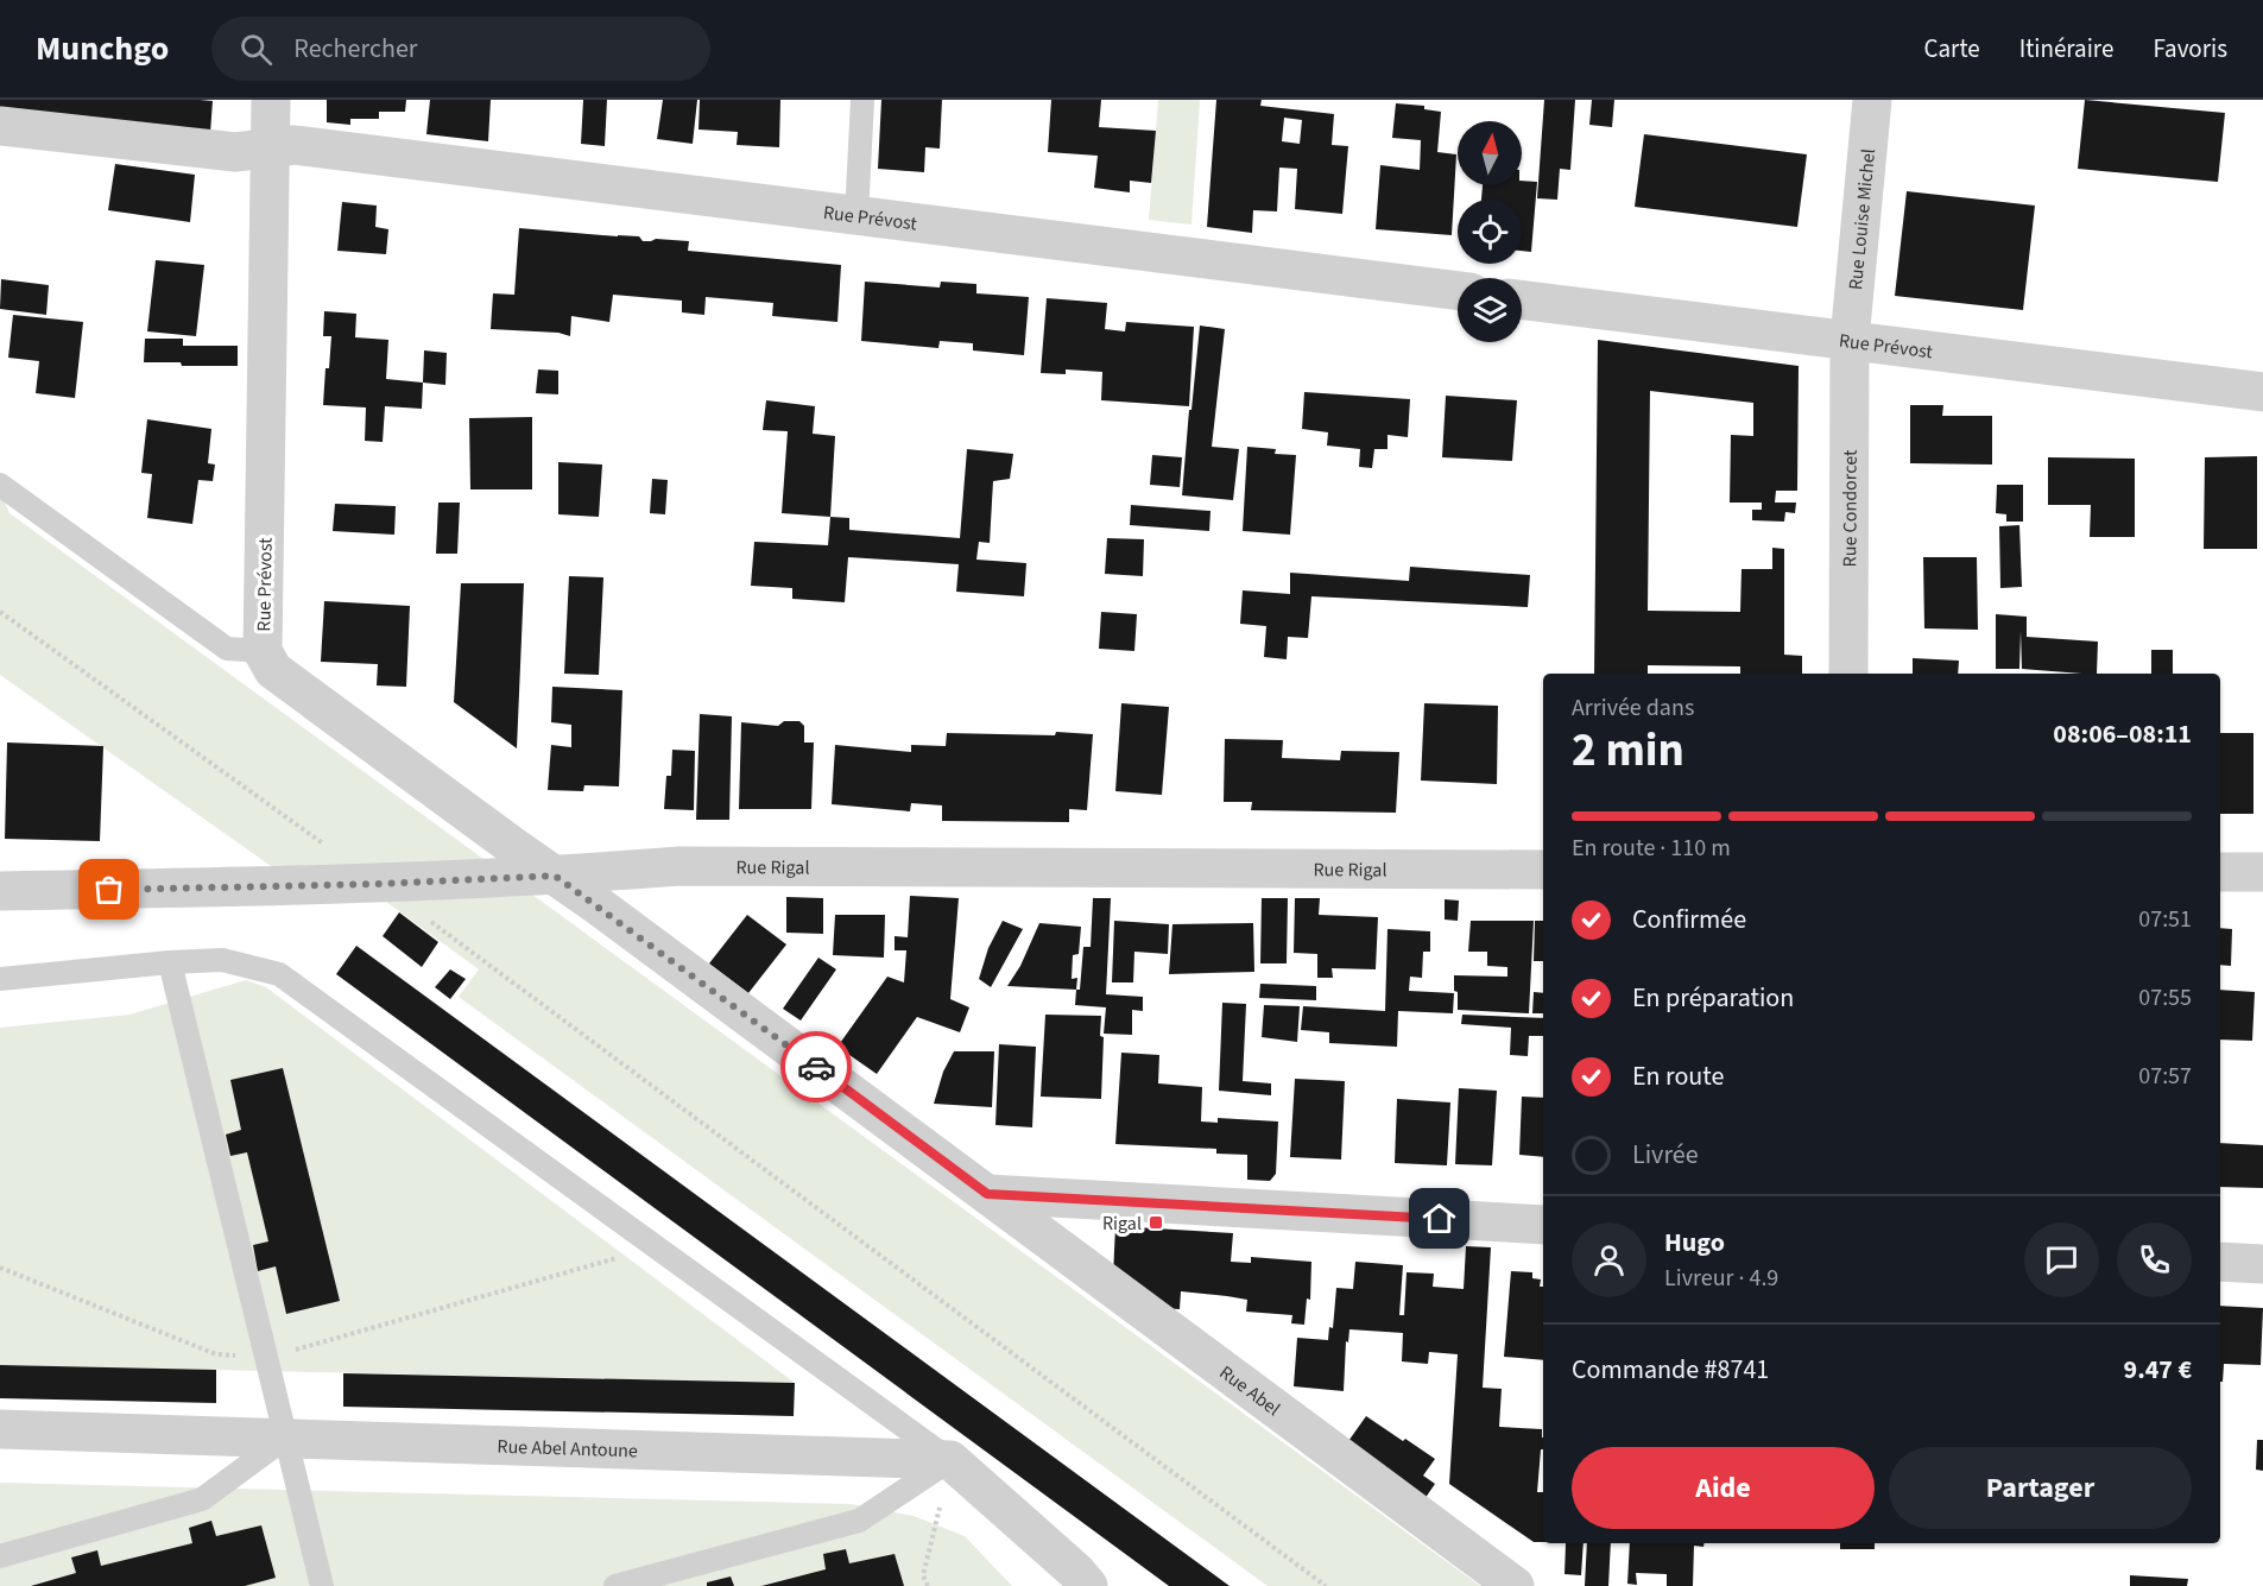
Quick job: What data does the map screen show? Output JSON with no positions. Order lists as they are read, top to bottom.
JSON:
{
  "streets": {
    "street": [
      "Rue Prévost",
      "Rue Louise Michel",
      "Rue Condorcet",
      "Rue Rigal",
      "Rue Abel",
      "Rue Abel Antoune"
    ]
  },
  "crossings": [
    ["Rue Prévost", "Rue Louise Michel"],
    ["Rue Prévost", "Rue Condorcet"],
    ["Rue Prévost", "Rue Rigal"],
    ["Rue Prévost", "Rue Abel"],
    ["Rue Louise Michel", "Rue Condorcet"]
  ],
  "places": {
    "transit": ["Rigal"]
  },
  "north": "top",
  "page": {
    "header": "Munchgo",
    "search": "Rechercher",
    "nav": ["Carte", "Itinéraire", "Favoris"],
    "heading": ["2 min", "Arrivée dans", "08:06–08:11"],
    "panel": [
      "Hugo",
      "Livreur · 4.9",
      "Commande #8741",
      "9.47 €"
    ],
    "bar": "En route · 110 m",
    "list": [
      ["Confirmée", "07:51"],
      ["En préparation", "07:55"],
      ["En route", "07:57"],
      "Livrée"
    ],
    "buttons": ["Aide", "Partager"]
  }
}
